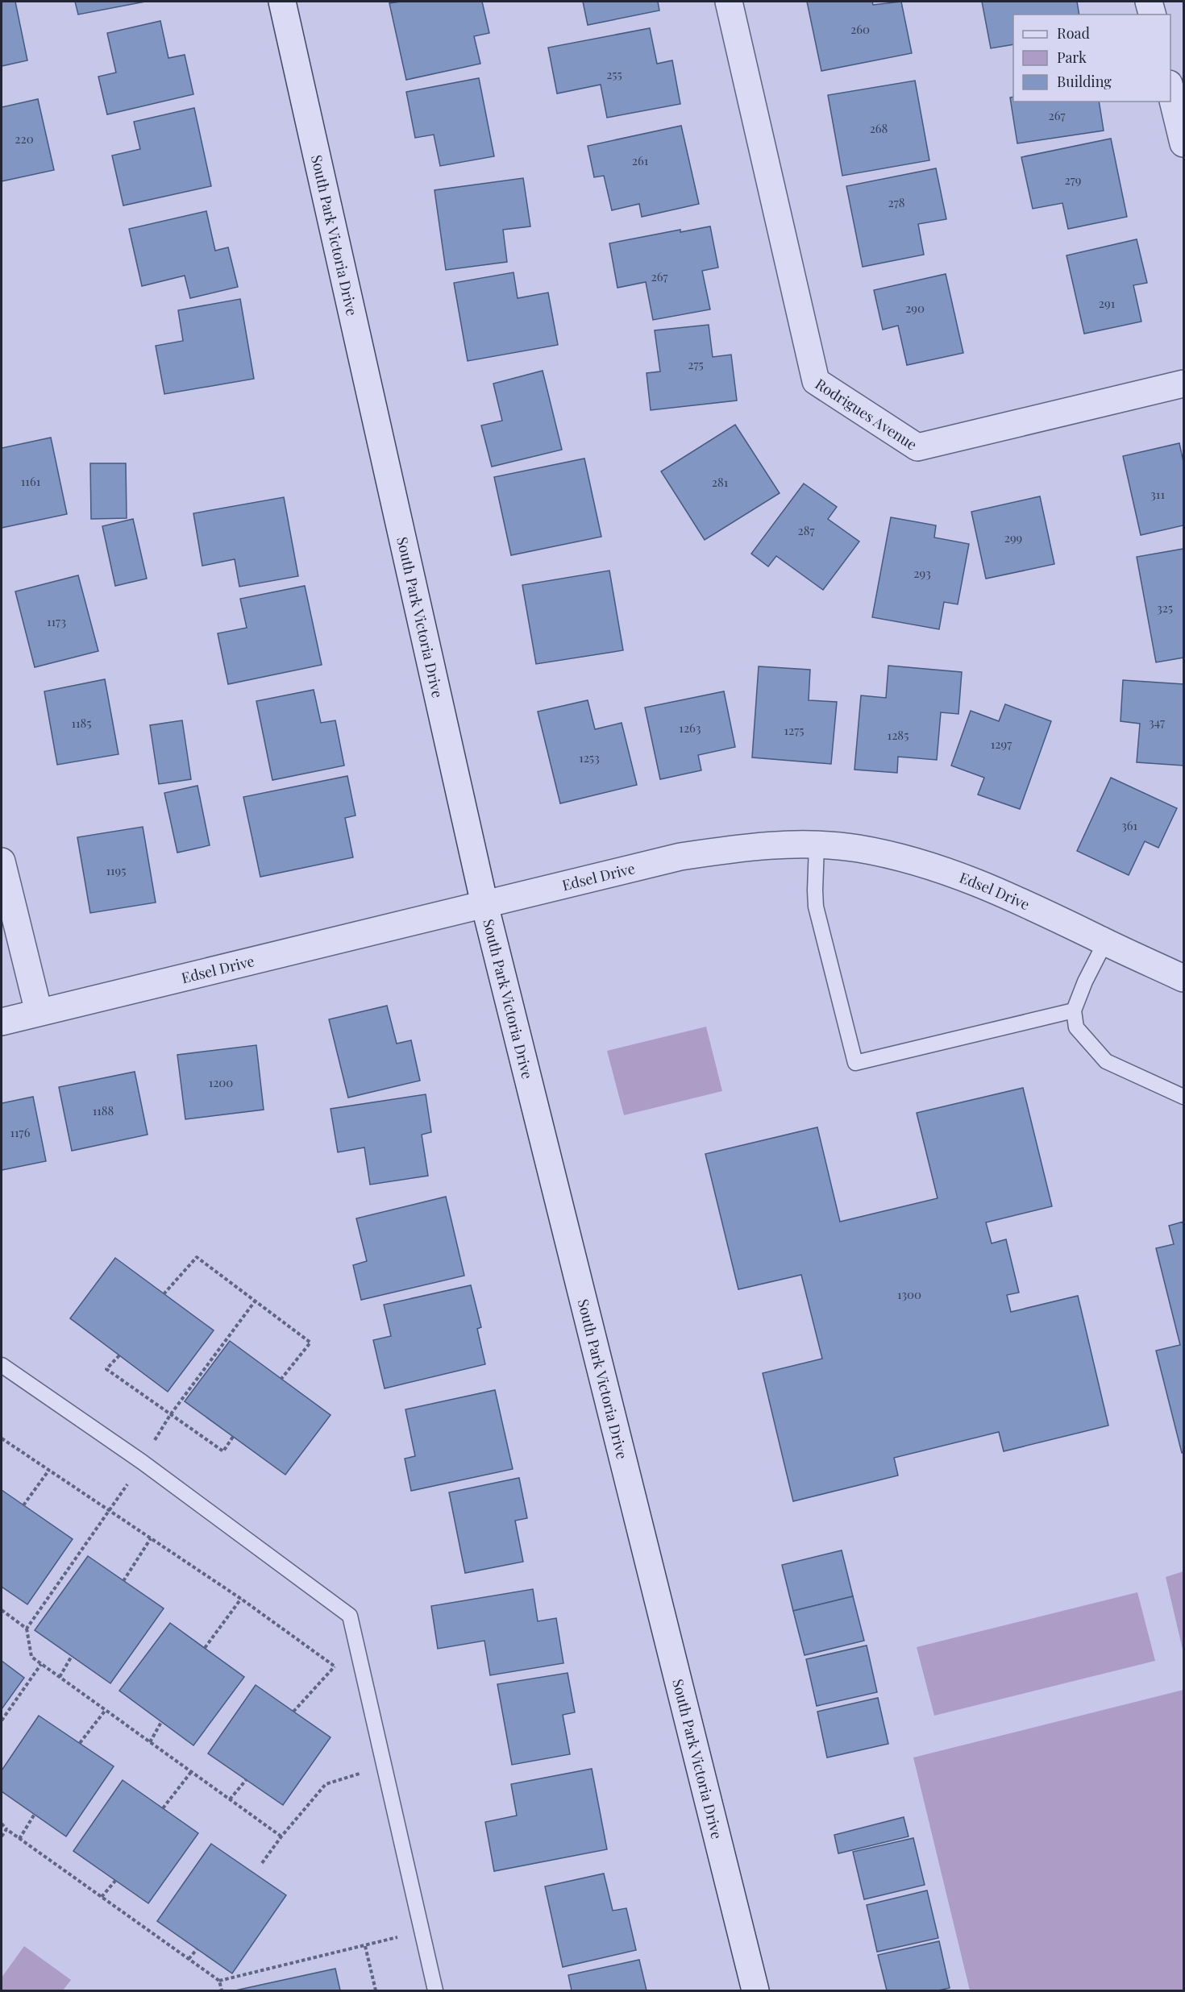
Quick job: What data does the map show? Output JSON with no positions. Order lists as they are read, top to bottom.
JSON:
{
  "streets": {
    "street": ["South Park Victoria Drive", "Rodrigues Avenue", "Edsel Drive"]
  },
  "crossings": [
    ["South Park Victoria Drive", "Edsel Drive"]
  ],
  "house_numbers": [
    "260",
    "255",
    "267",
    "268",
    "220",
    "261",
    "279",
    "278",
    "267",
    "291",
    "290",
    "275",
    "1161",
    "281",
    "311",
    "287",
    "299",
    "293",
    "325",
    "1173",
    "347",
    "1185",
    "1263",
    "1275",
    "1285",
    "1297",
    "1253",
    "361",
    "1195",
    "1200",
    "1188",
    "1176",
    "1300"
  ],
  "legend": ["Road", "Park", "Building"]
}
